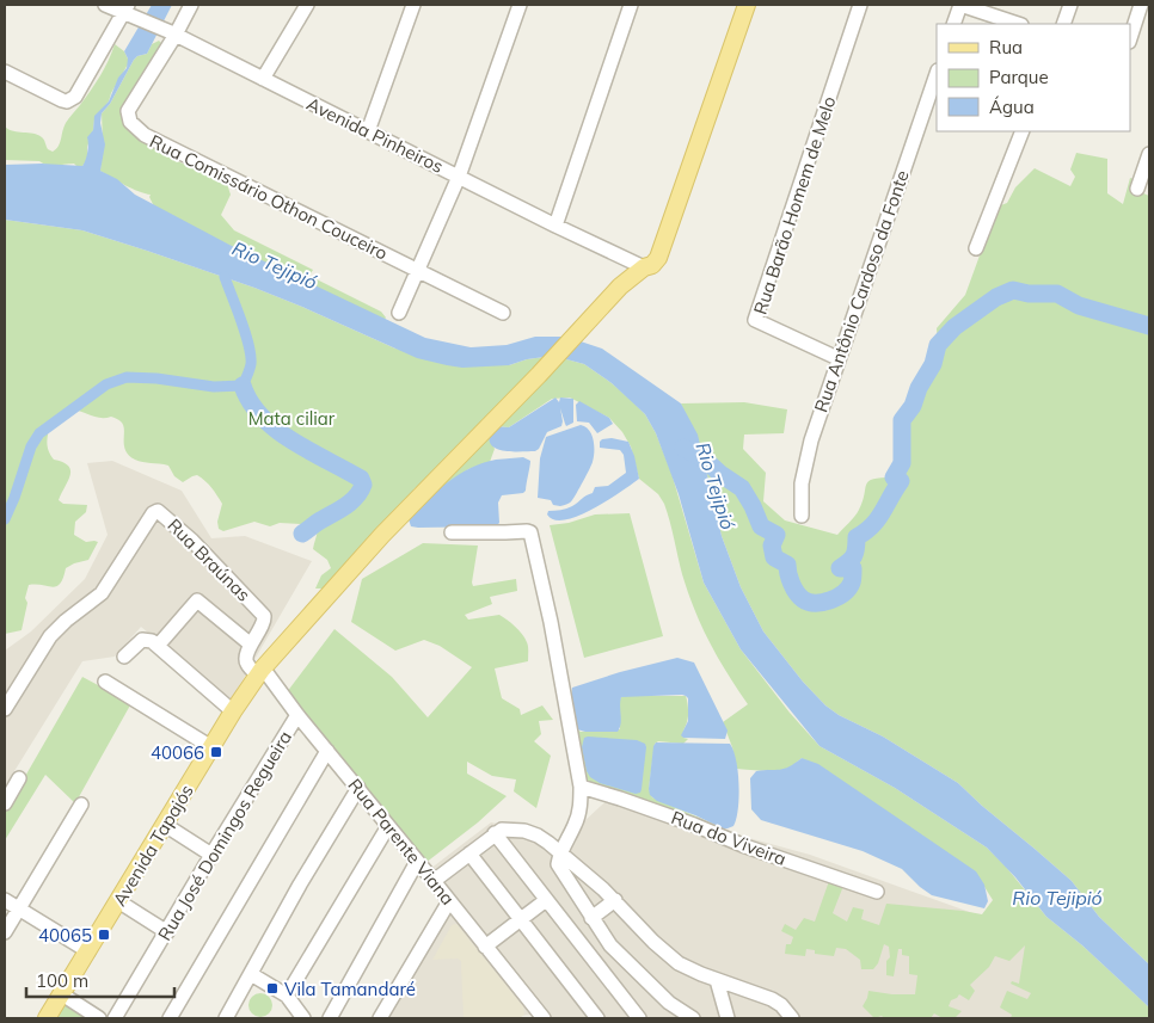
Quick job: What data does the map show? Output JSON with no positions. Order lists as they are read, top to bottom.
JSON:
{
  "streets": {
    "main road": ["Avenida Tapajós"],
    "street": [
      "Avenida Pinheiros",
      "Rua Comissário Othon Couceiro",
      "Rua Barão Homem de Melo",
      "Rua Antônio Cardoso da Fonte",
      "Rua Braúnas",
      "Rua José Domingos Regueira",
      "Rua do Viveira",
      "Rua Parente Viana"
    ]
  },
  "crossings": [
    ["Avenida Pinheiros", "Rua Comissário Othon Couceiro"],
    ["Avenida Pinheiros", "Avenida Tapajós"],
    ["Rua Barão Homem de Melo", "Rua Antônio Cardoso da Fonte"],
    ["Rua José Domingos Regueira", "Rua Parente Viana"],
    ["Rua Parente Viana", "Avenida Tapajós"]
  ],
  "water": ["Rio Tejipió"],
  "parks": ["Mata ciliar"],
  "places": {
    "transit": ["40066", "40065", "Vila Tamandaré"]
  },
  "legend": ["Rua", "Parque", "Água"],
  "scale_bar": "100 m"
}
